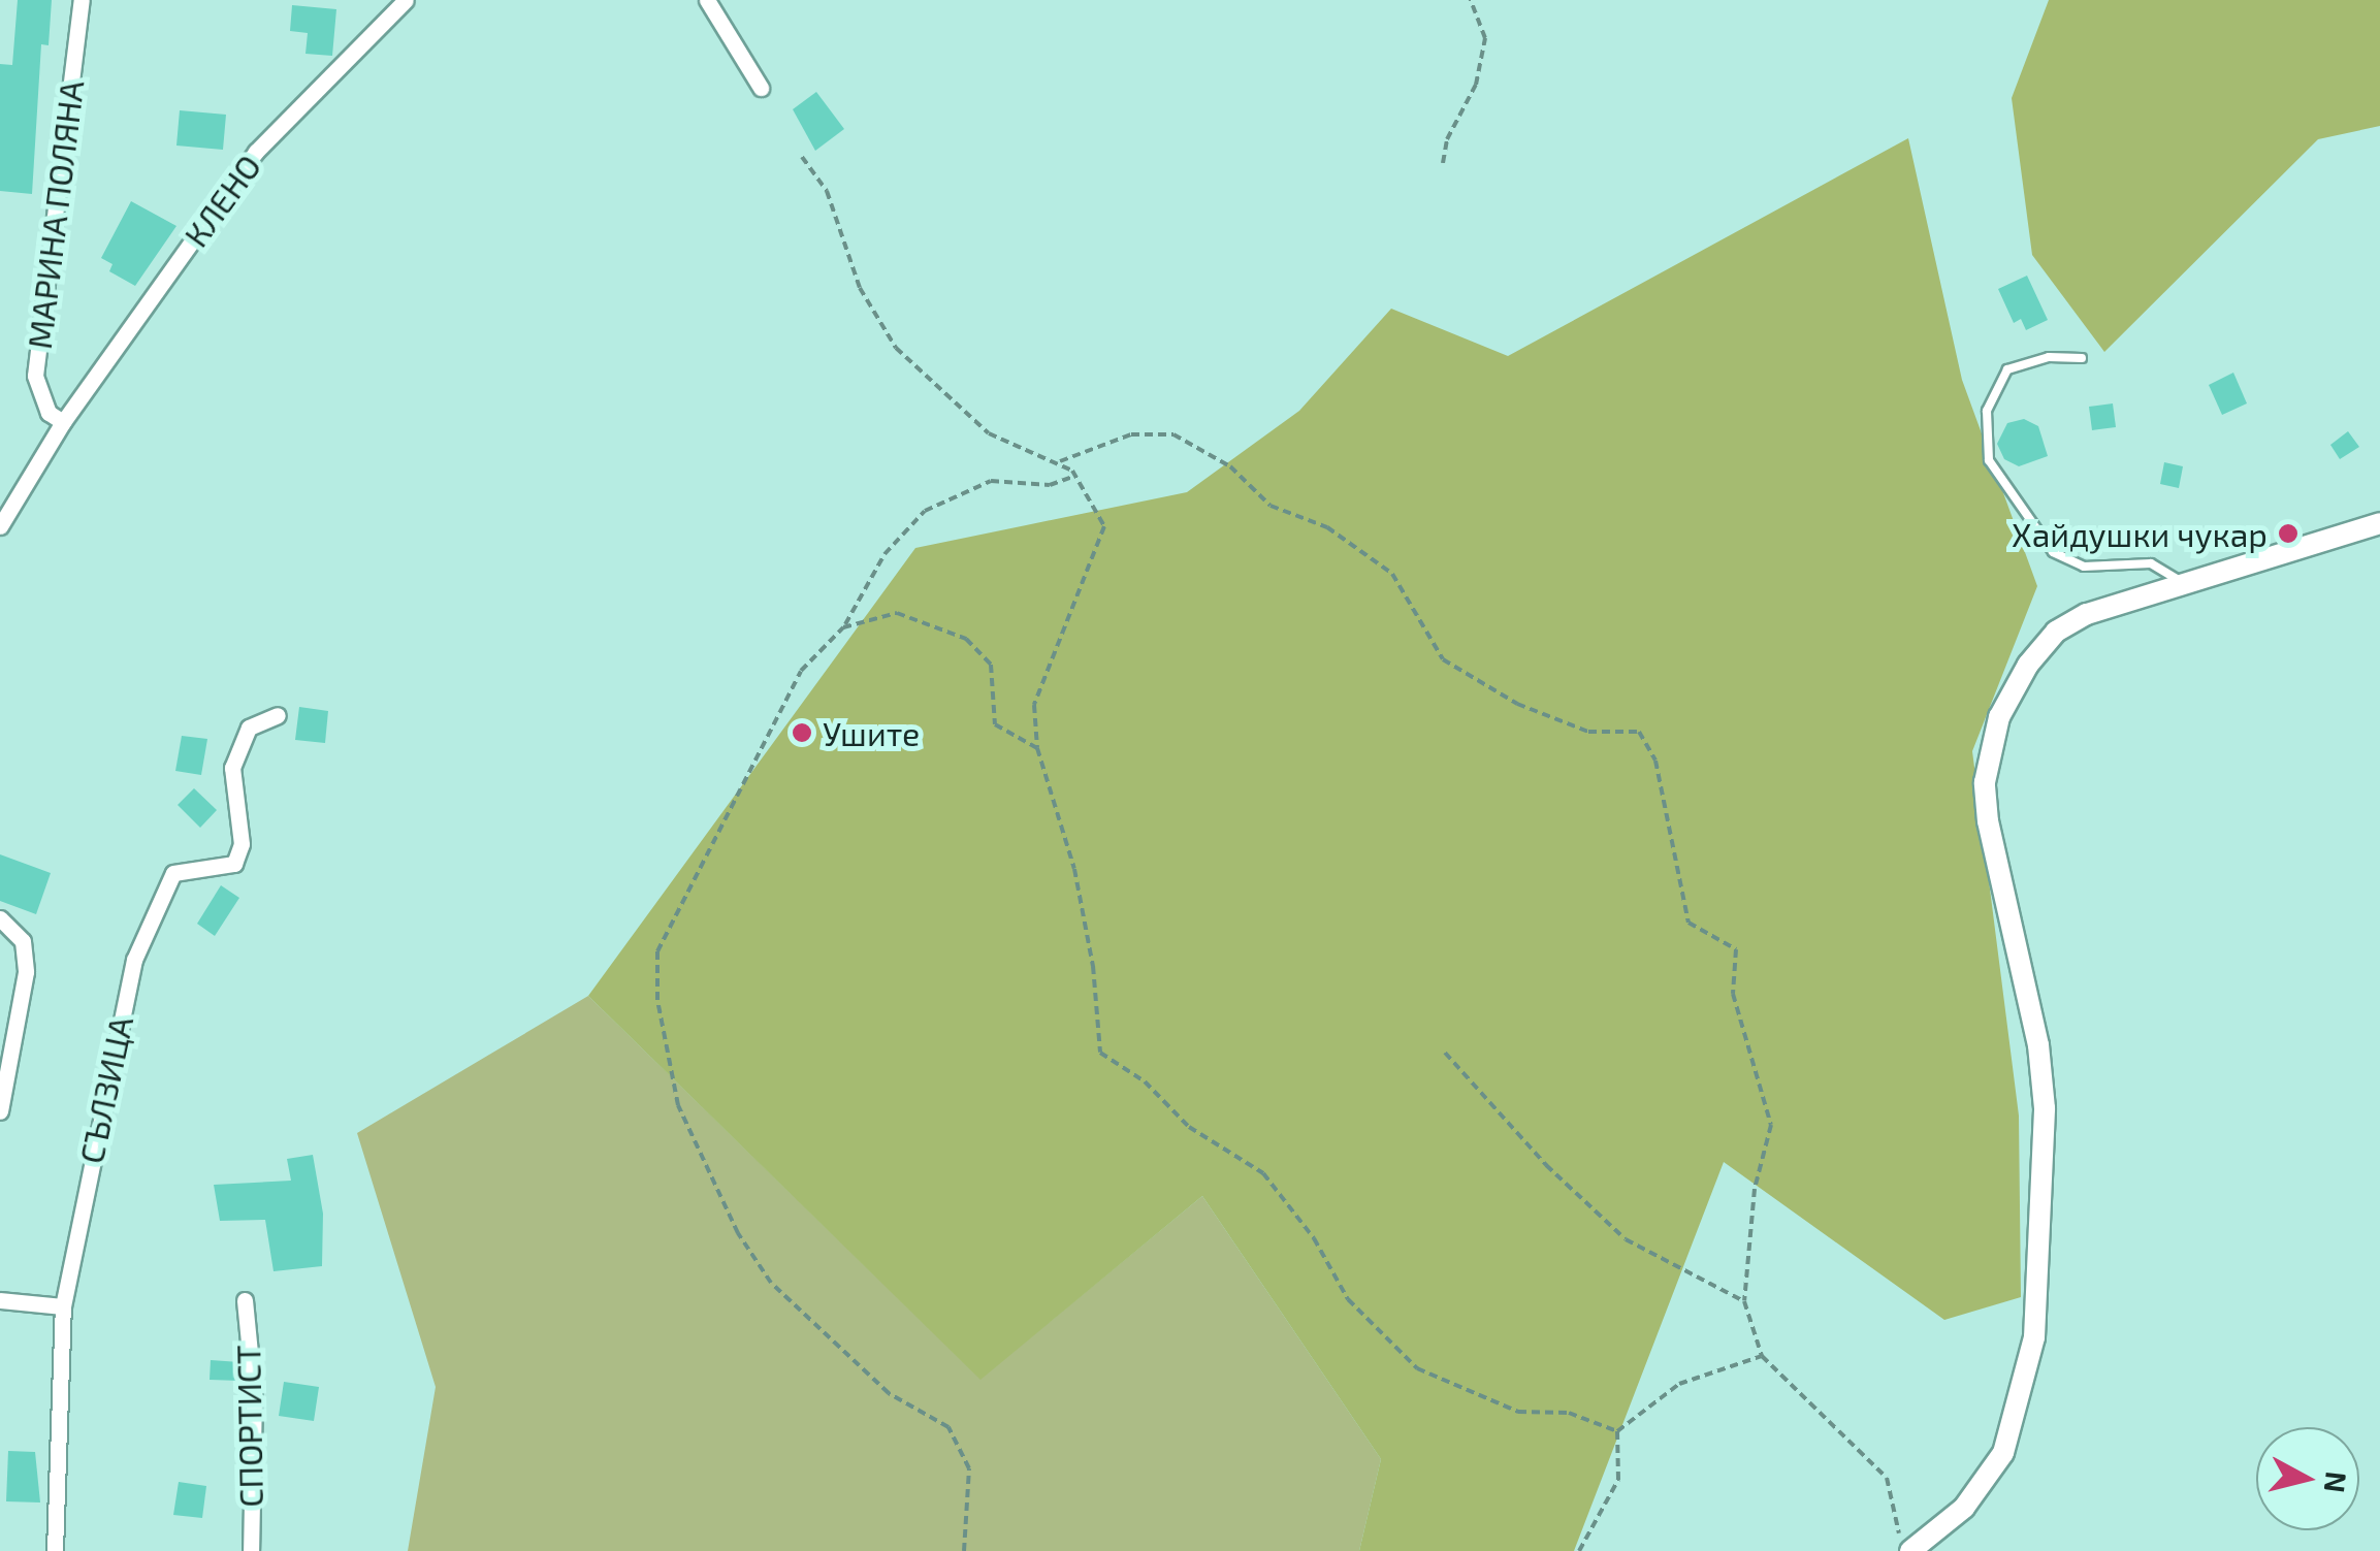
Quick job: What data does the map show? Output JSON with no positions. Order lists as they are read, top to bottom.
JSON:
{
  "streets": {
    "street": [
      "КЛЕНО",
      "МАРИНА ПОЛЯНА",
      "СЪЛЗИЦА",
      "СПОРТИСТ"
    ]
  },
  "crossings": [
    ["КЛЕНО", "МАРИНА ПОЛЯНА"]
  ],
  "places": ["Хайдушки чукар", "Ушите"],
  "north": "right"
}
